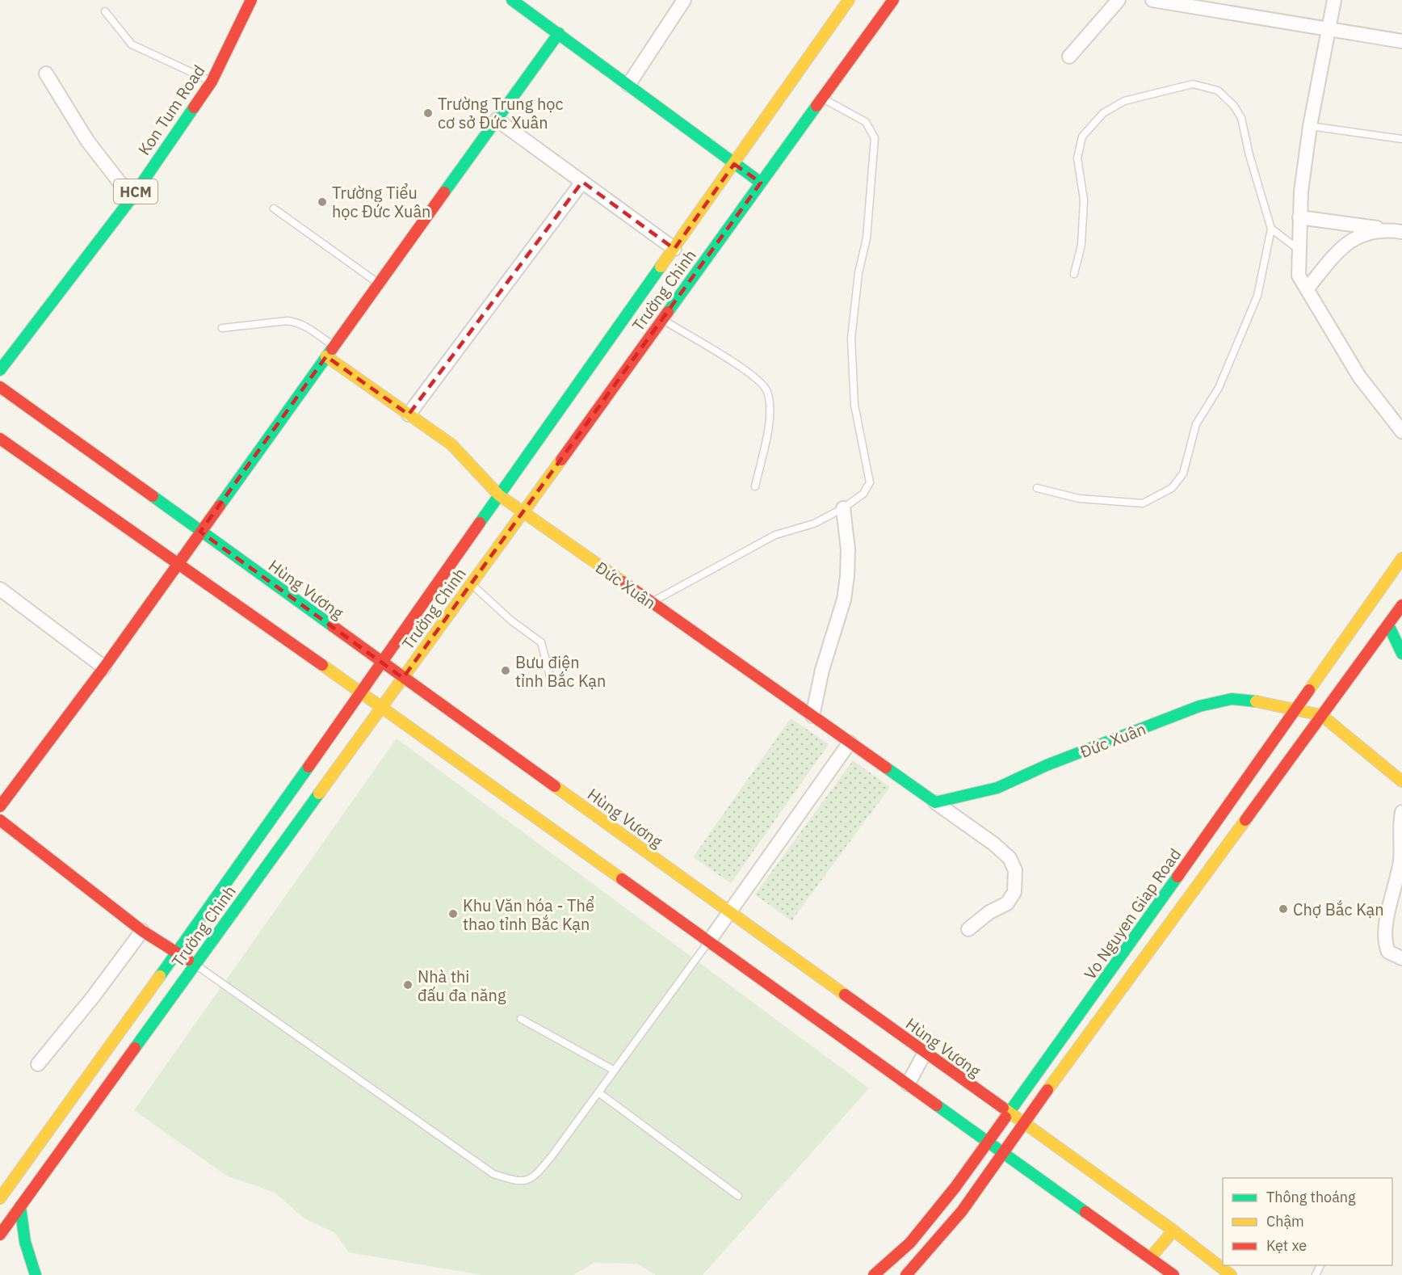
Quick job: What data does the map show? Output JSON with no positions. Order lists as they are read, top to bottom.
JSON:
{
  "streets": {
    "main road": [
      "Kon Tum Road",
      "HCM",
      "Trường Chinh",
      "Đức Xuân",
      "Hùng Vương",
      "Vo Nguyen Giap Road"
    ]
  },
  "crossings": [
    ["Trường Chinh", "Đức Xuân"],
    ["Trường Chinh", "Hùng Vương"],
    ["Đức Xuân", "Vo Nguyen Giap Road"],
    ["Hùng Vương", "Vo Nguyen Giap Road"]
  ],
  "places": [
    "Trường Trung học cơ sở Đức Xuân",
    "Trường Tiểu học Đức Xuân",
    "Bưu điện tỉnh Bắc Kạn",
    "Chợ Bắc Kạn",
    "Khu Văn hóa - Thể thao tỉnh Bắc Kạn",
    "Nhà thi đấu đa năng"
  ],
  "legend": ["Thông thoáng", "Chậm", "Kẹt xe"]
}
